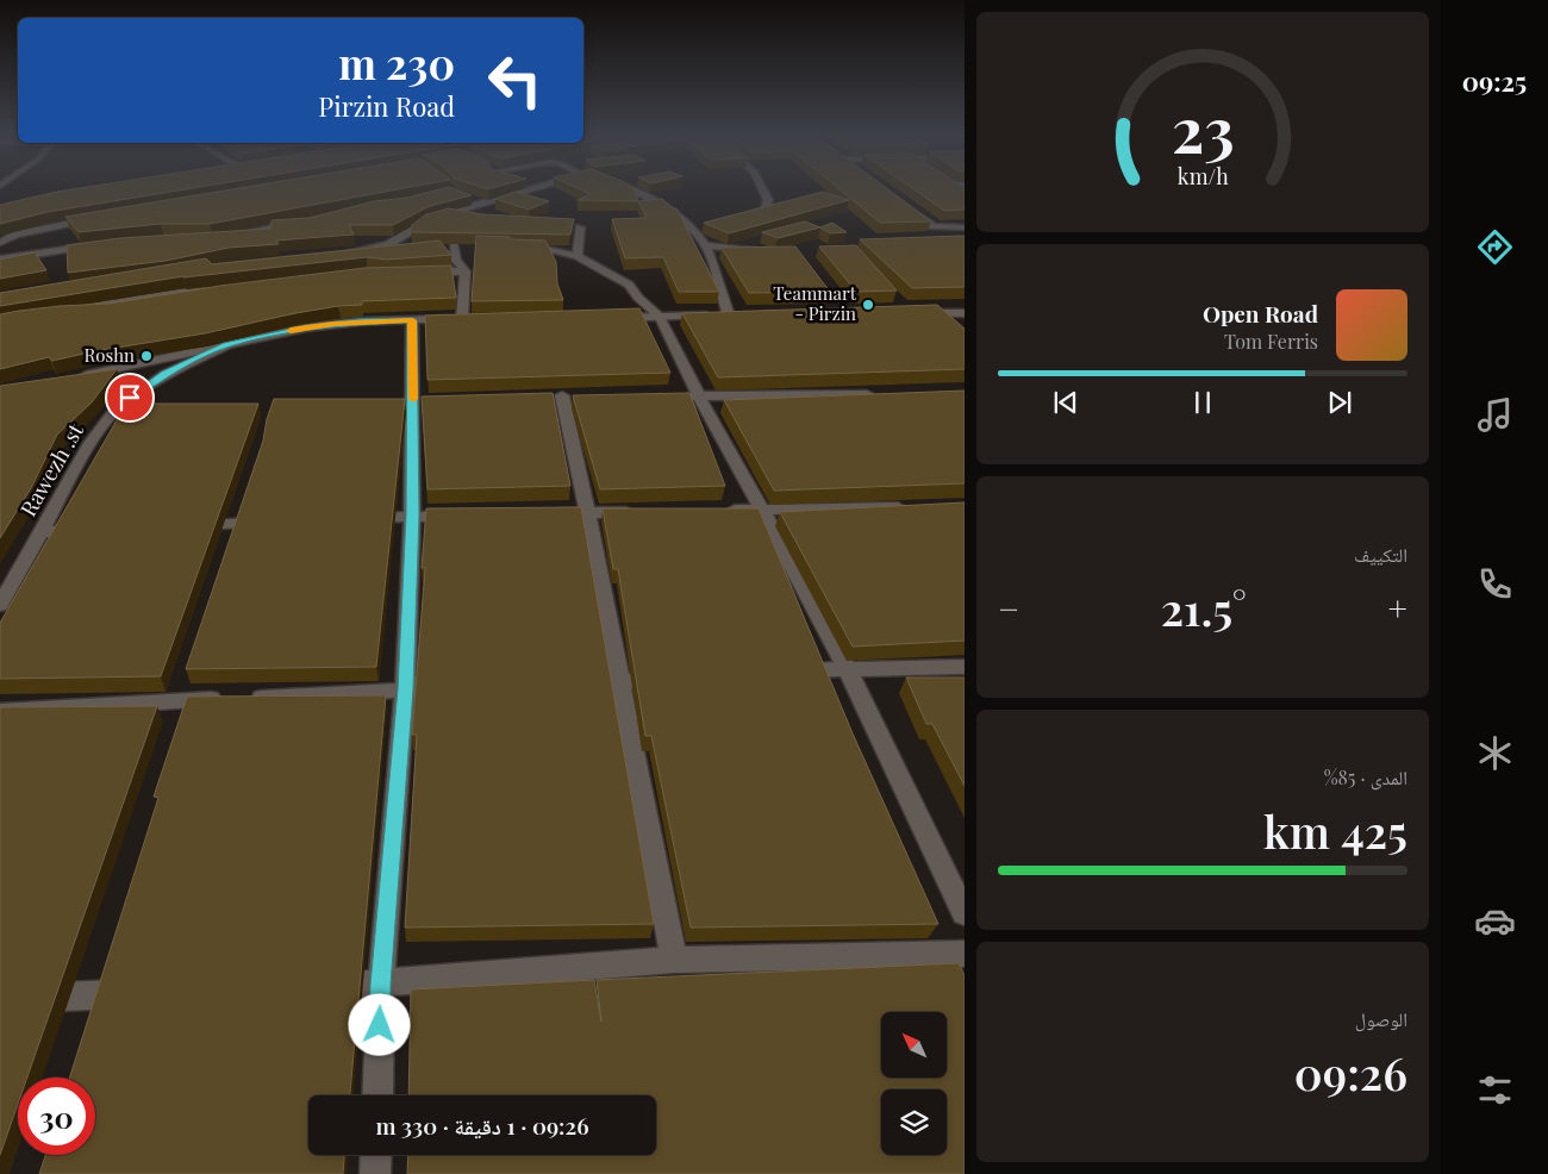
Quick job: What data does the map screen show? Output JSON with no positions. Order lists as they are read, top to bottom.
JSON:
{
  "streets": {
    "street": ["Rawezh .st"]
  },
  "places": ["Teammart - Pirzin", "Roshn"],
  "north": "top left",
  "page": {
    "tabs": "09:25",
    "turn": ["230 m", "Pirzin Road"],
    "song": ["Open Road", "Tom Ferris"],
    "tile": [
      "التكييف",
      ["المدى · 85%", "425 km"],
      ["الوصول", "09:26"]
    ],
    "heat": ["−", "21.5°", "+"],
    "limit": "30",
    "trip": "09:26 · 1 دقيقة · 330 m",
    "gauge": ["23", "km/h"]
  }
}
